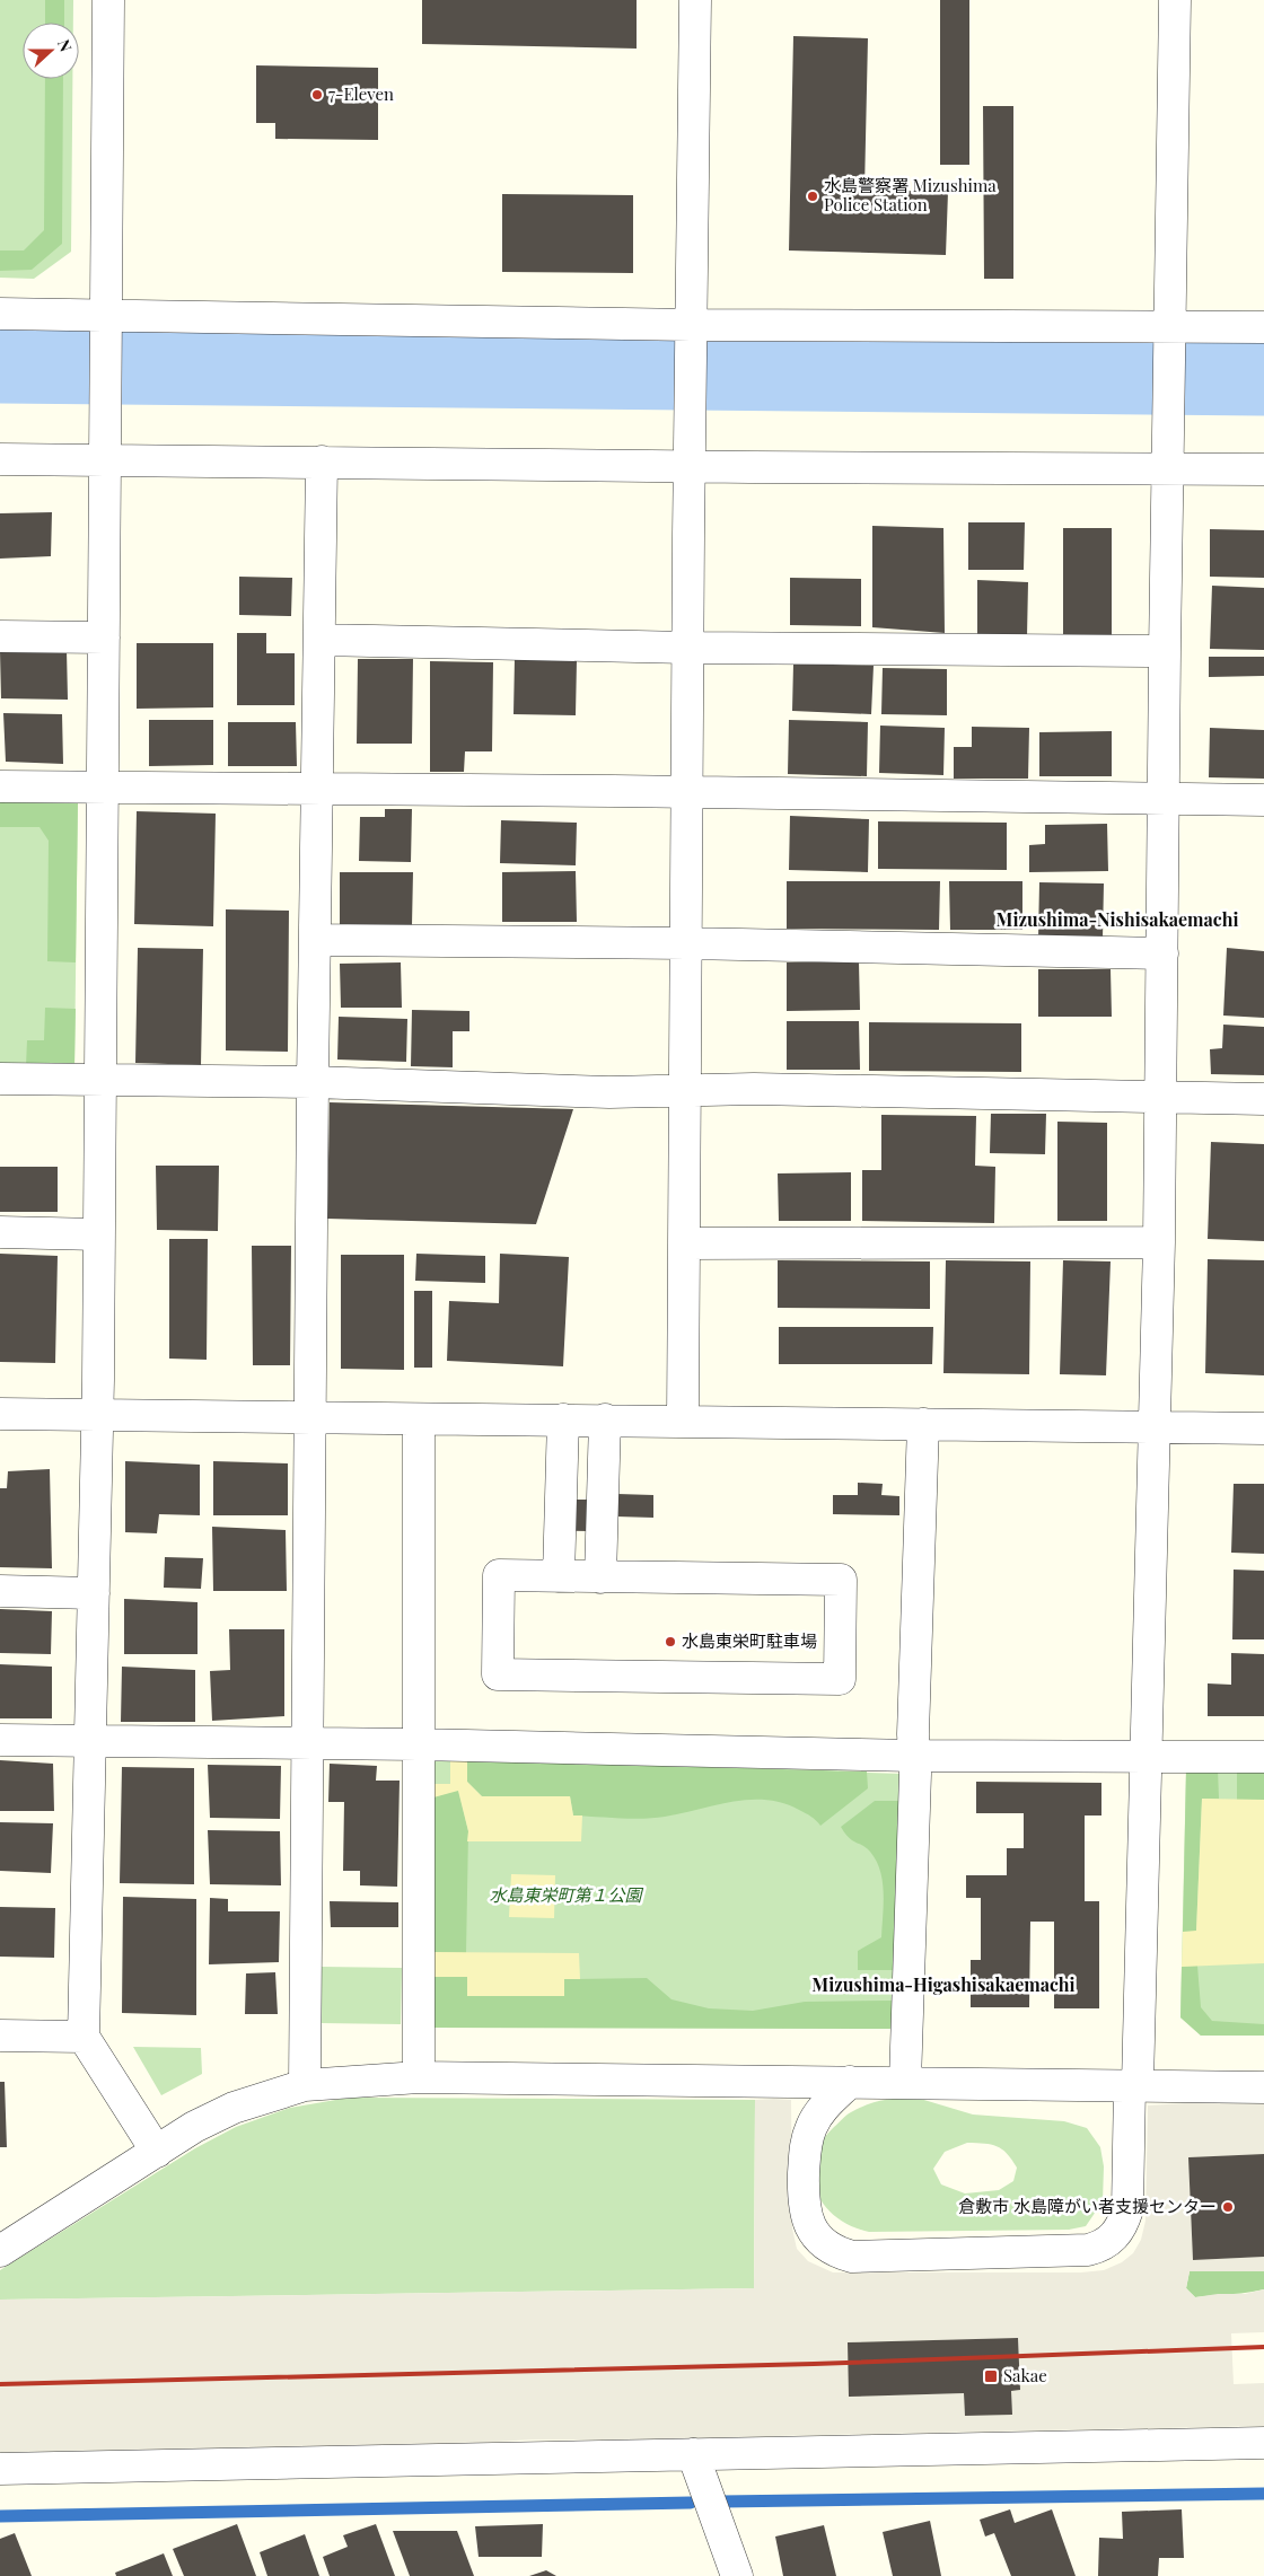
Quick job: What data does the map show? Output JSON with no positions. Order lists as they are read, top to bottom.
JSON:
{
  "districts": ["Mizushima-Nishisakaemachi", "Mizushima-Higashisakaemachi"],
  "parks": ["水島東栄町第１公園"],
  "places": {
    "other": [
      "7-Eleven",
      "水島警察署 Mizushima Police Station",
      "水島東栄町駐車場",
      "倉敷市 水島障がい者支援センター"
    ],
    "transit": ["Sakae"]
  },
  "north": "right"
}
